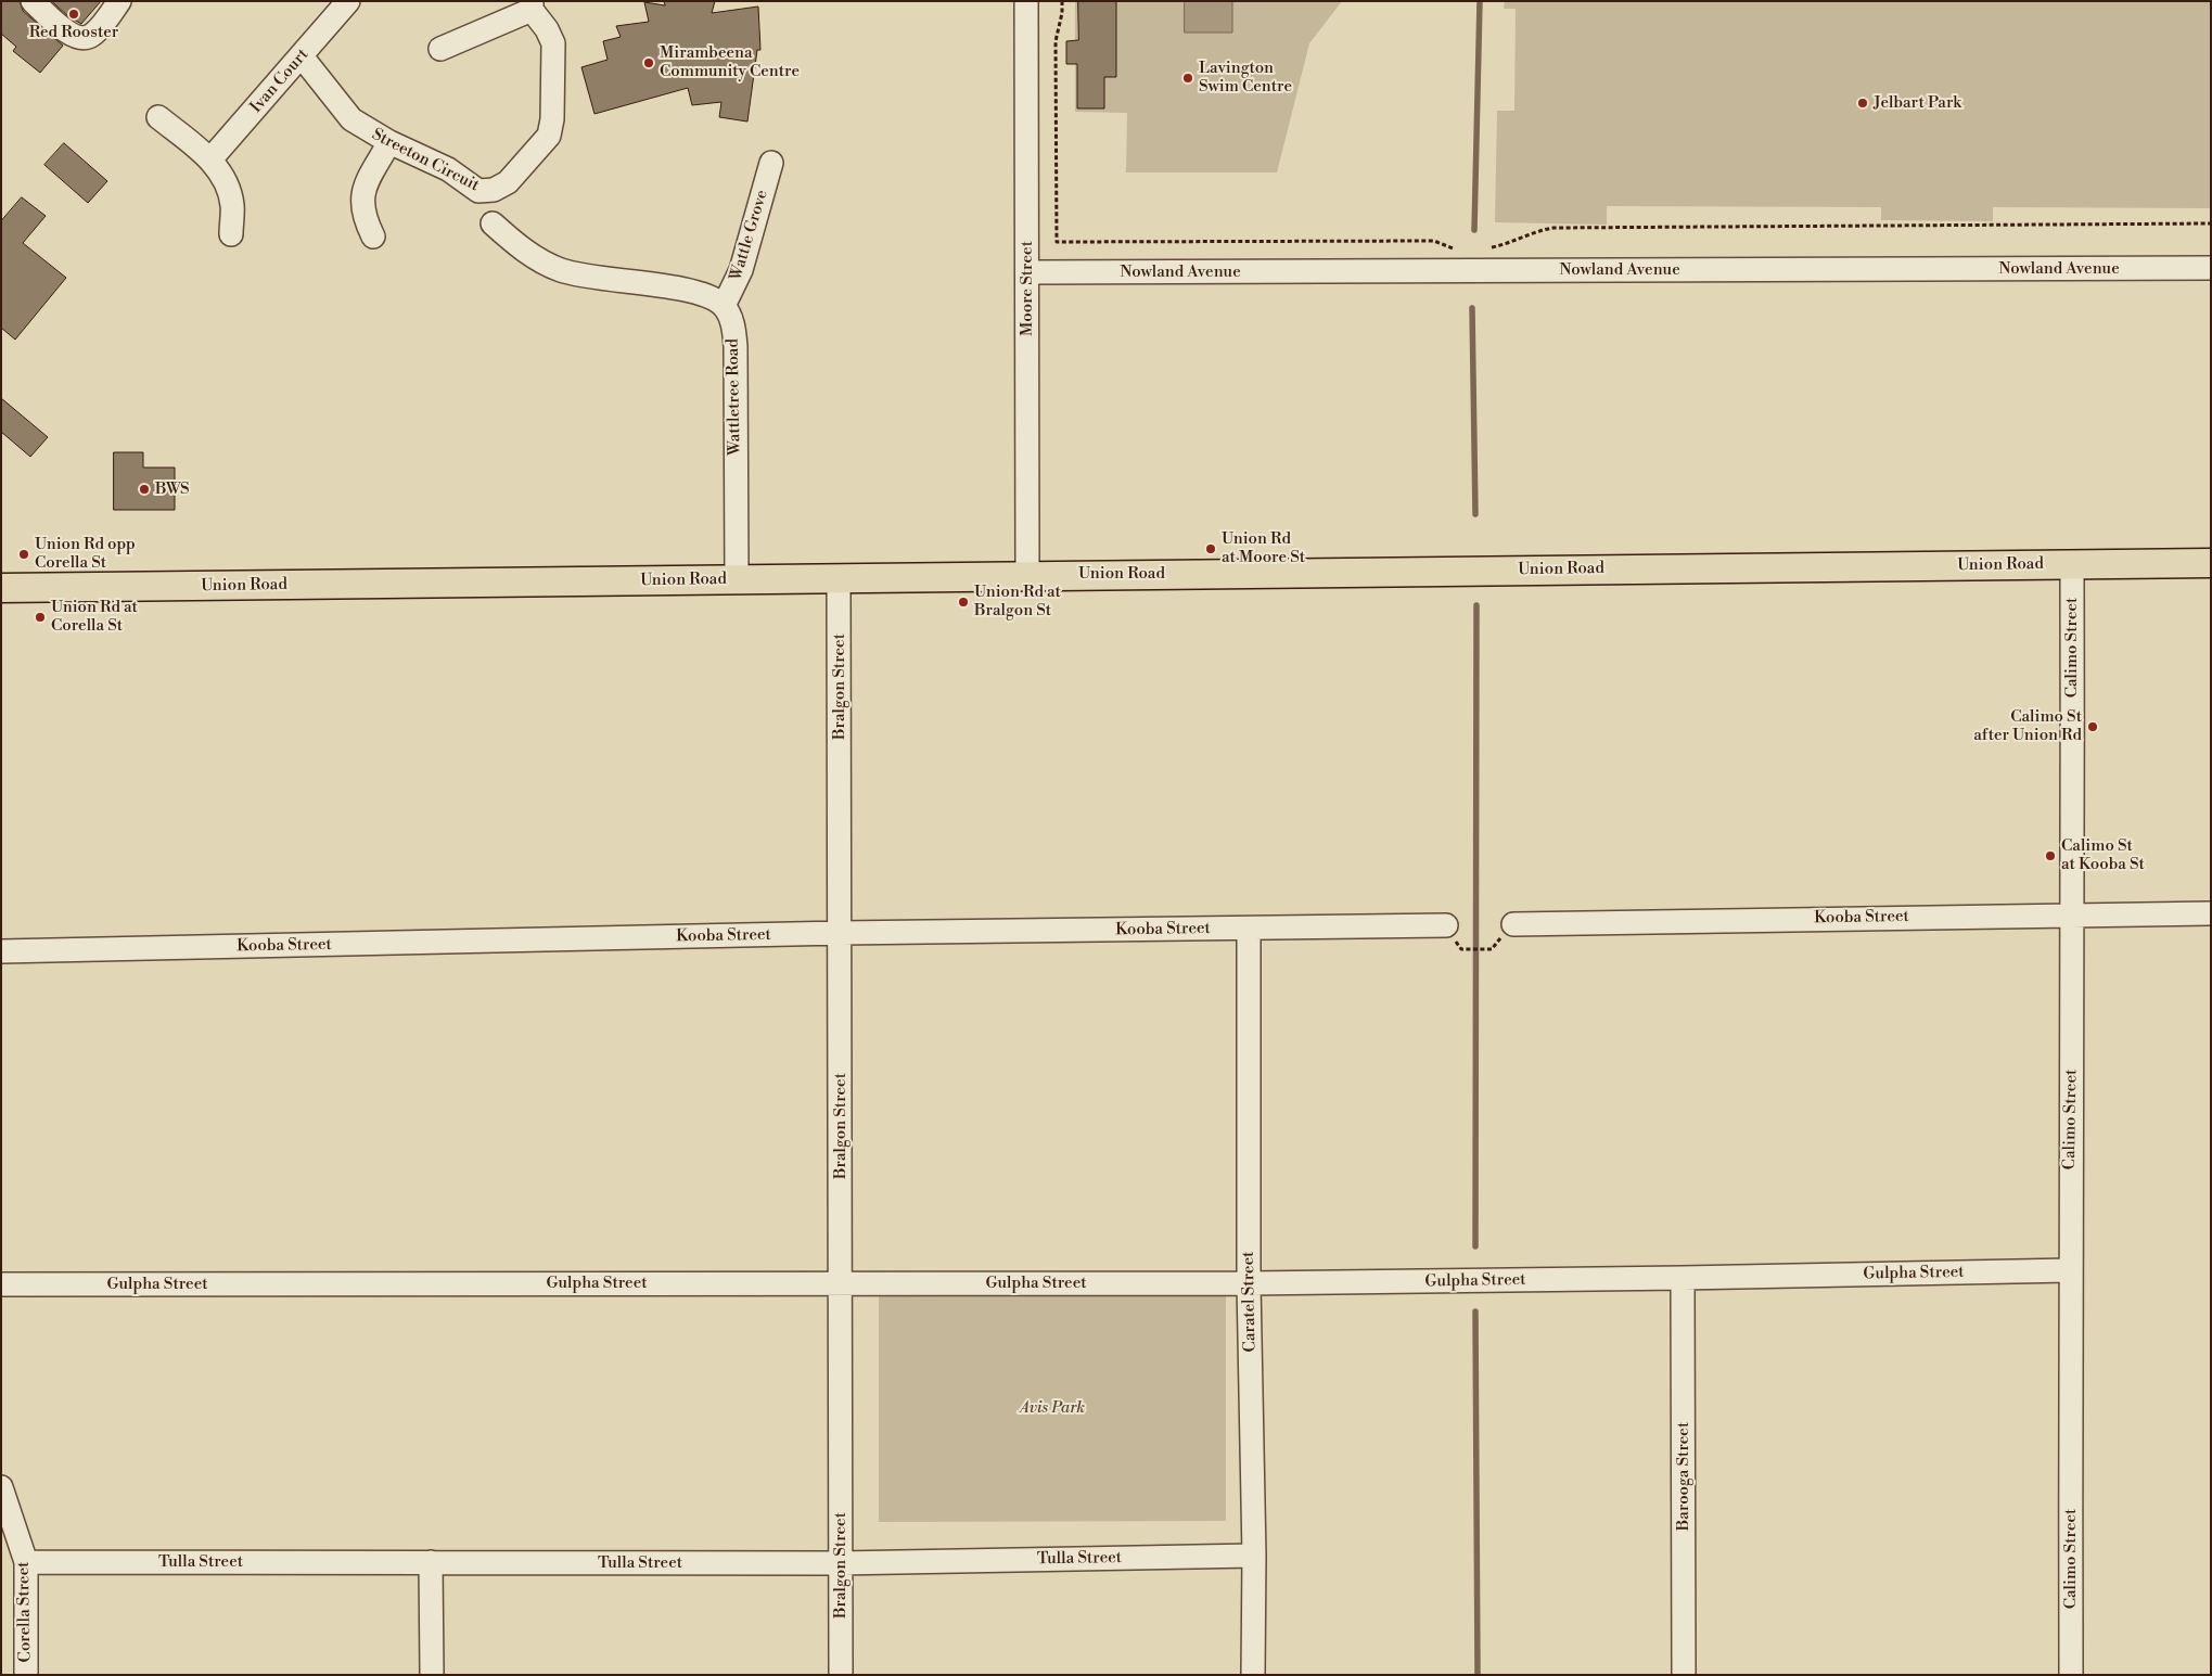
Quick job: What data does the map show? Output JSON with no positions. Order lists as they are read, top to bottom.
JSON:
{
  "streets": {
    "main road": ["Union Road"],
    "street": [
      "Ivan Court",
      "Streeton Circuit",
      "Wattle Grove",
      "Nowland Avenue",
      "Moore Street",
      "Wattletree Road",
      "Calimo Street",
      "Bralgon Street",
      "Kooba Street",
      "Gulpha Street",
      "Caratel Street",
      "Barooga Street",
      "Tulla Street",
      "Corella Street"
    ]
  },
  "crossings": [
    ["Ivan Court", "Streeton Circuit"],
    ["Wattle Grove", "Wattletree Road"],
    ["Nowland Avenue", "Moore Street"],
    ["Moore Street", "Union Road"],
    ["Wattletree Road", "Union Road"],
    ["Union Road", "Calimo Street"],
    ["Union Road", "Bralgon Street"],
    ["Calimo Street", "Kooba Street"],
    ["Calimo Street", "Gulpha Street"],
    ["Bralgon Street", "Kooba Street"],
    ["Bralgon Street", "Gulpha Street"],
    ["Bralgon Street", "Tulla Street"],
    ["Kooba Street", "Caratel Street"],
    ["Gulpha Street", "Caratel Street"],
    ["Gulpha Street", "Barooga Street"],
    ["Caratel Street", "Tulla Street"],
    ["Tulla Street", "Corella Street"]
  ],
  "parks": ["Avis Park"],
  "places": [
    "Red Rooster",
    "Mirambeena Community Centre",
    "Lavington Swim Centre",
    "Jelbart Park",
    "BWS",
    "Union Rd at Moore St",
    "Union Rd opp Corella St",
    "Union Rd at Bralgon St",
    "Union Rd at Corella St",
    "Calimo St after Union Rd",
    "Calimo St at Kooba St"
  ]
}
